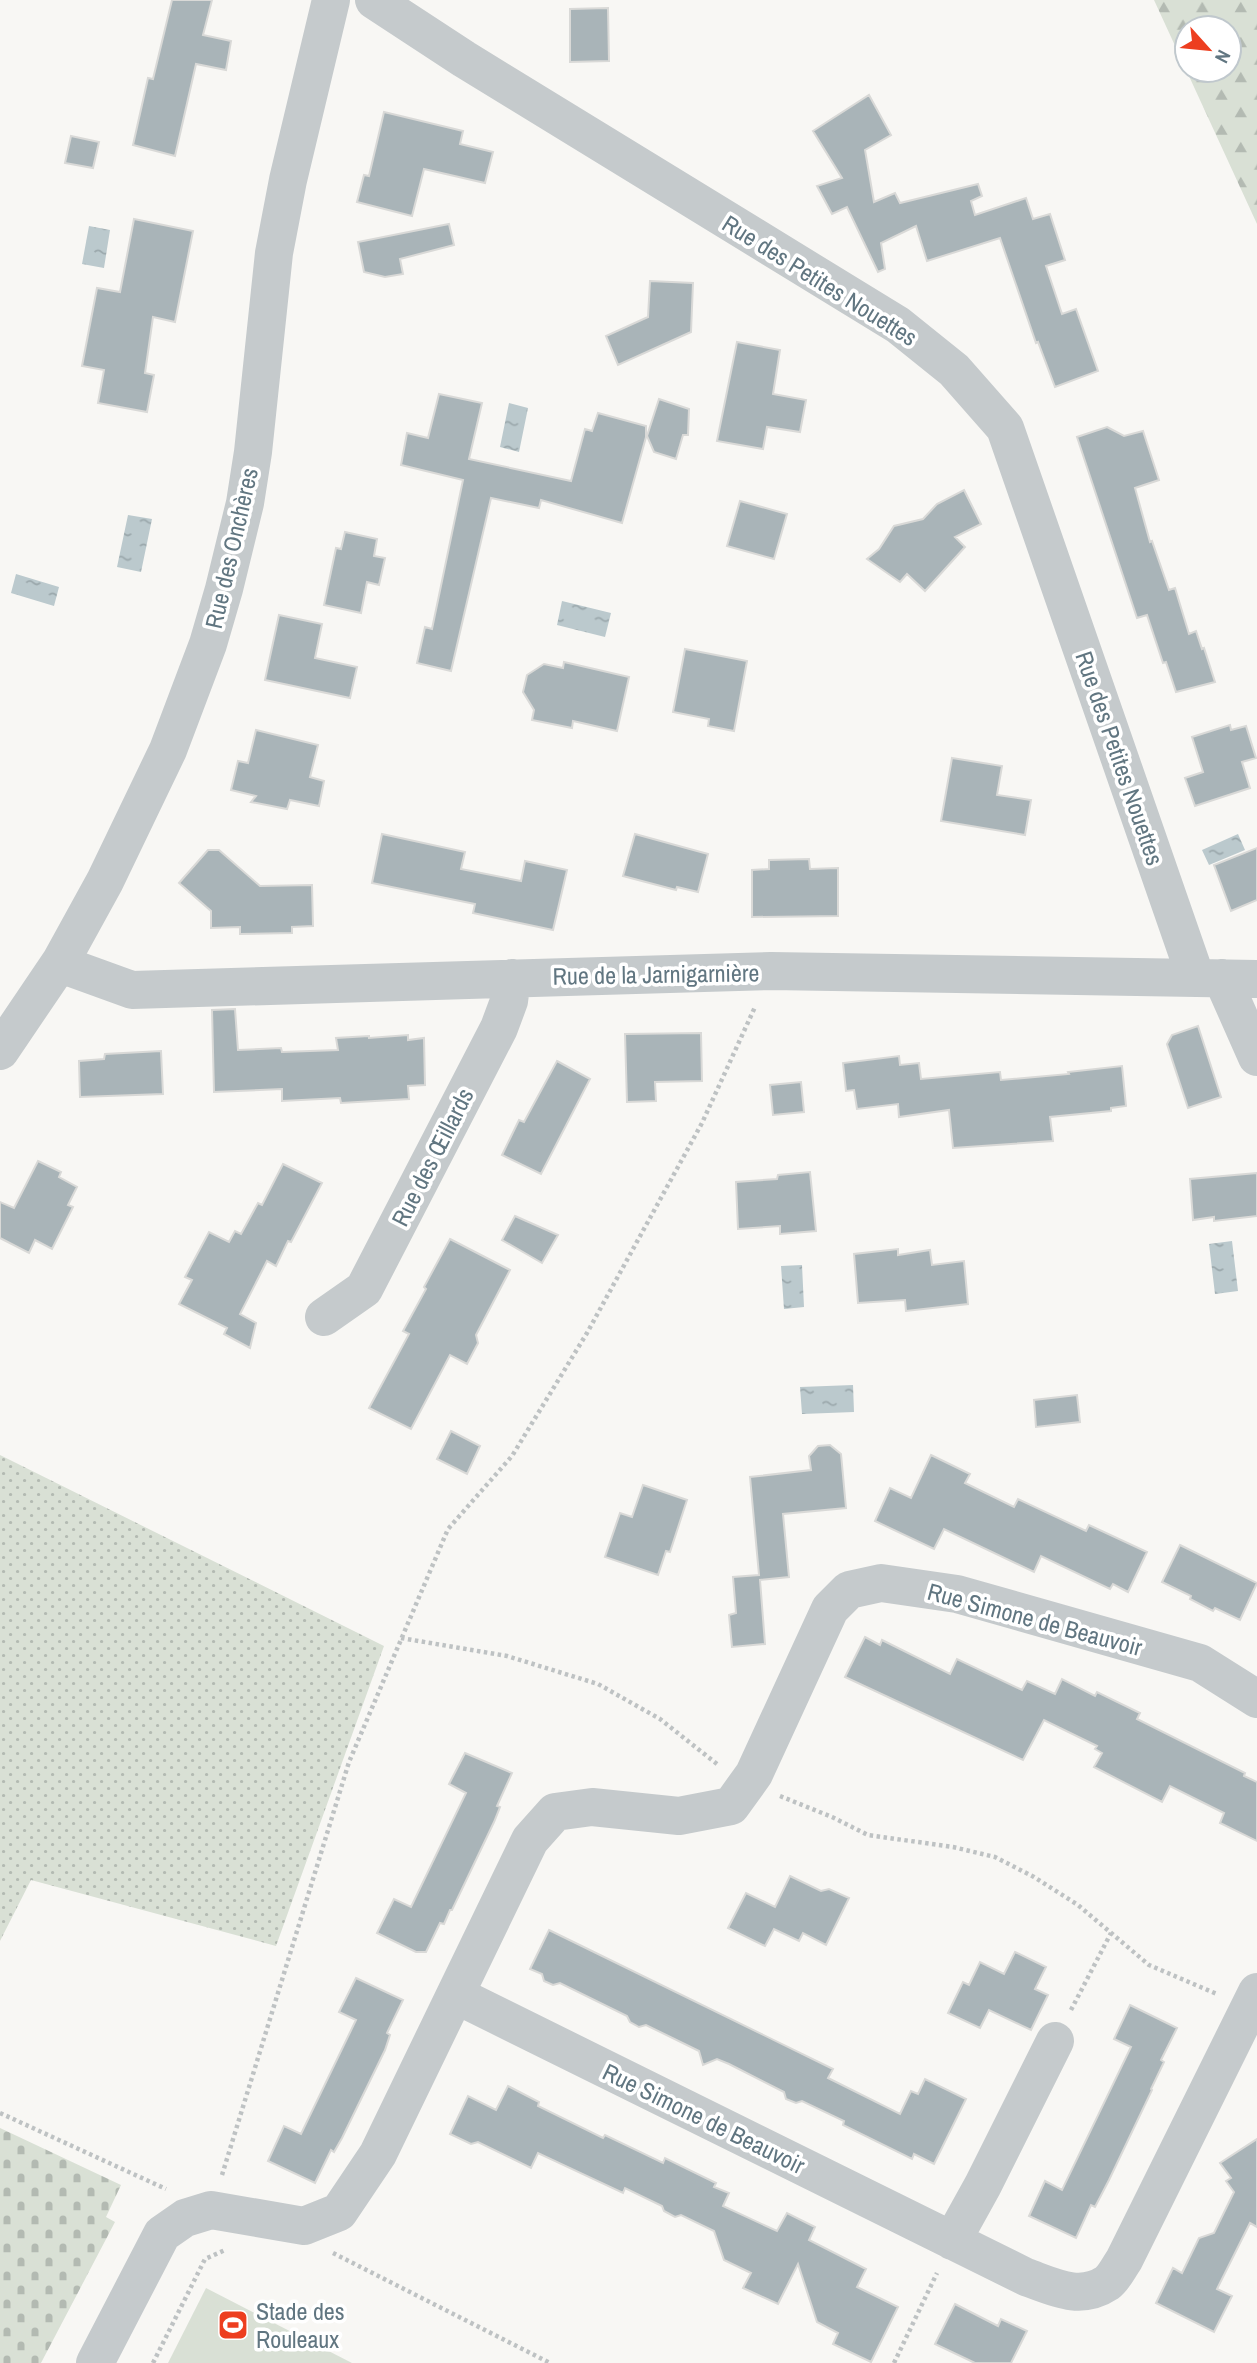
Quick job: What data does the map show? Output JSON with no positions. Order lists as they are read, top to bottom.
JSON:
{
  "streets": {
    "street": [
      "Rue des Petites Nouettes",
      "Rue des Onchères",
      "Rue de la Jarnigarnière",
      "Rue des Œillards",
      "Rue Simone de Beauvoir"
    ]
  },
  "crossings": [
    ["Rue des Petites Nouettes", "Rue de la Jarnigarnière"],
    ["Rue des Onchères", "Rue de la Jarnigarnière"],
    ["Rue de la Jarnigarnière", "Rue des Œillards"]
  ],
  "places": {
    "sports": ["Stade des Rouleaux"]
  },
  "north": "bottom right"
}
